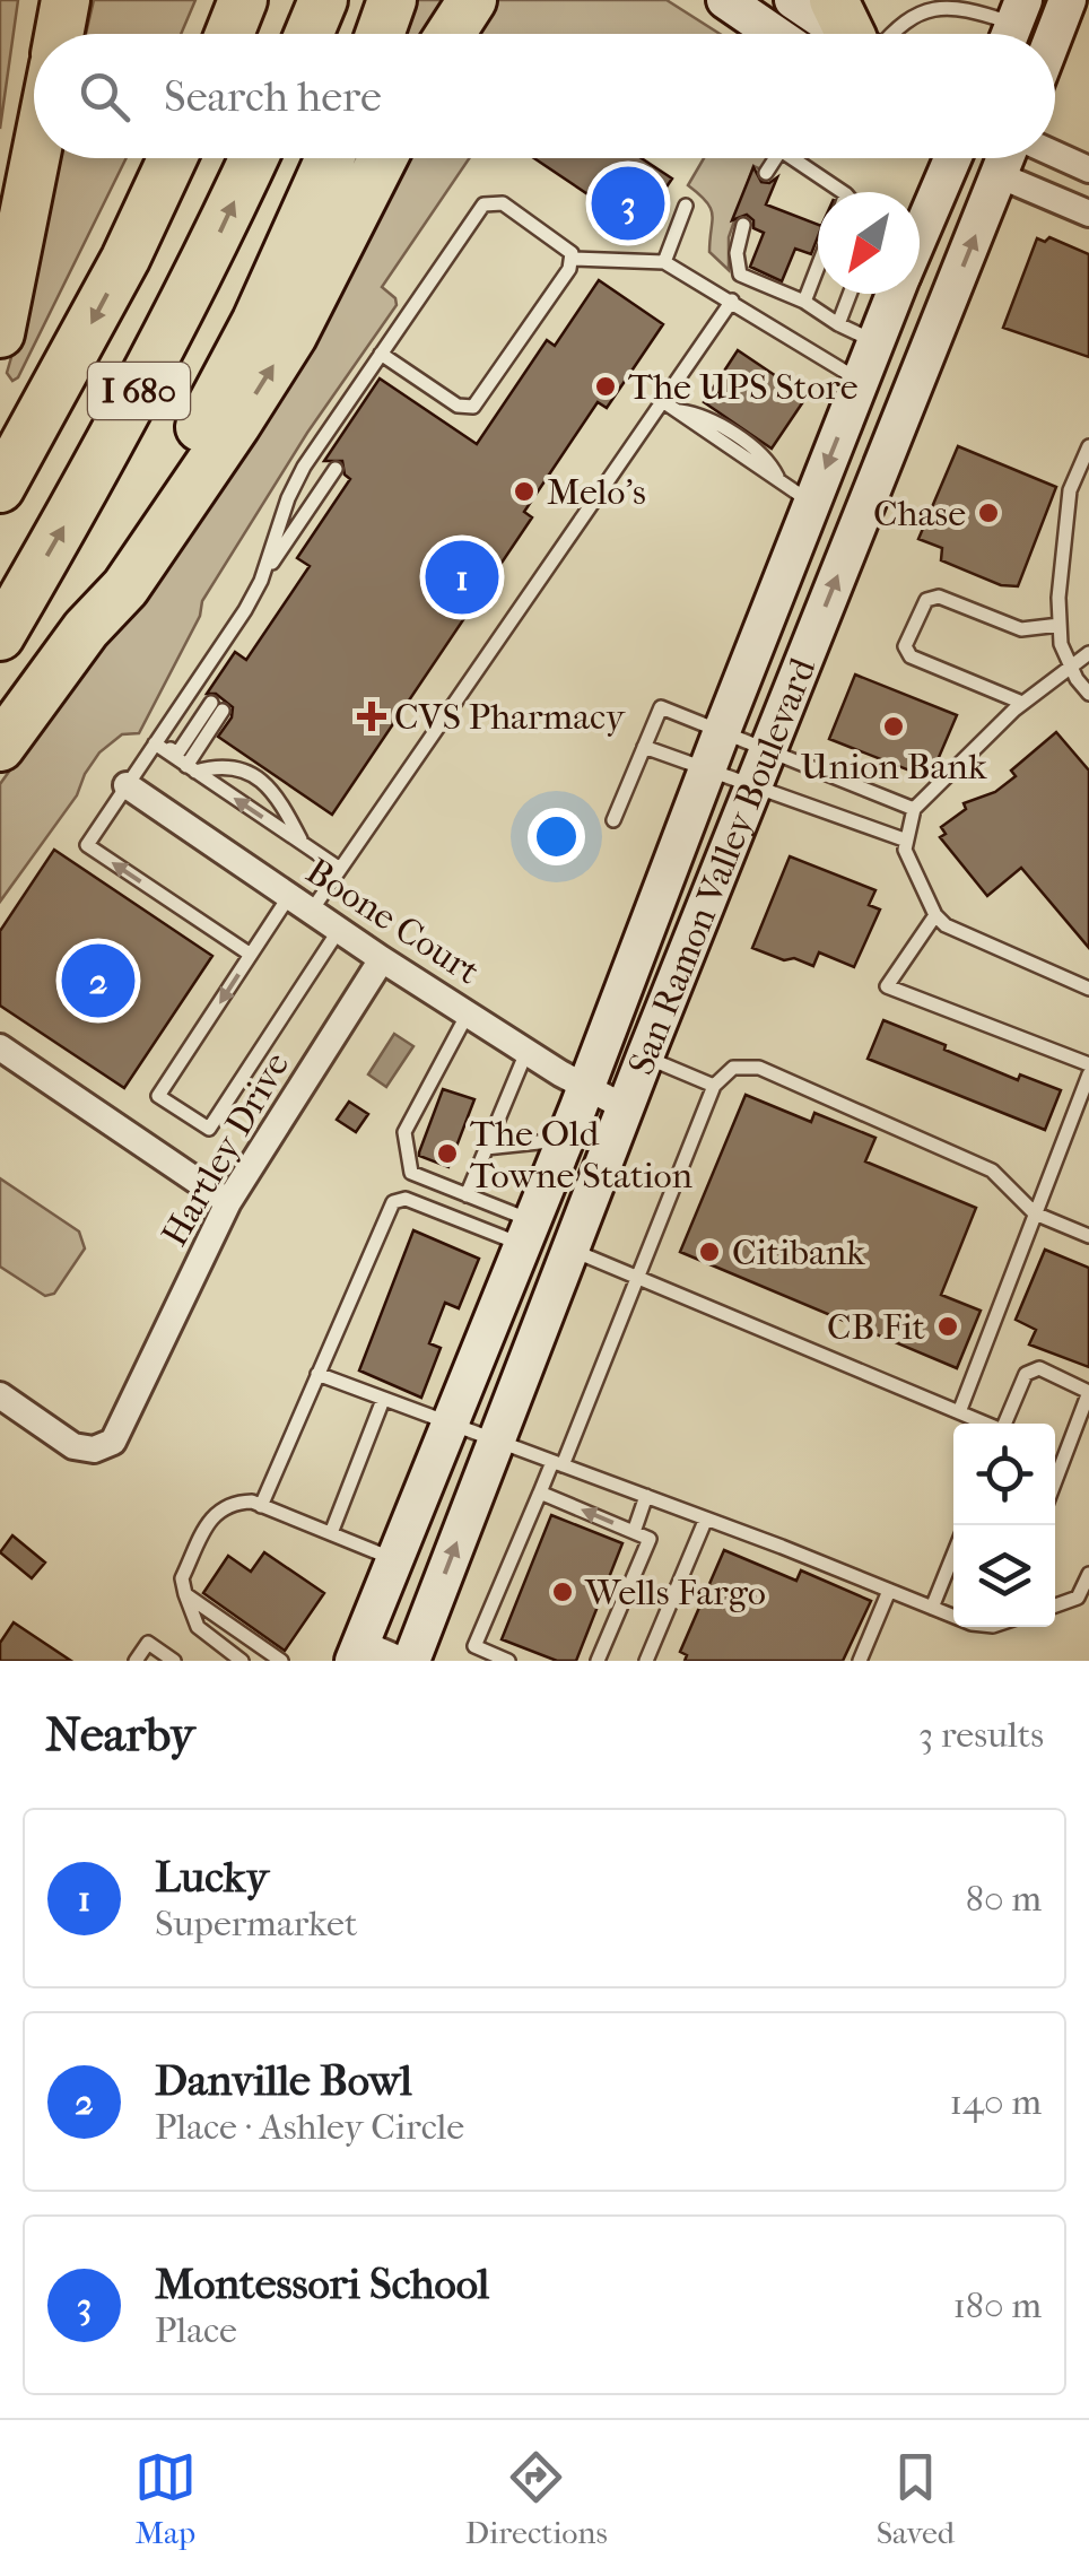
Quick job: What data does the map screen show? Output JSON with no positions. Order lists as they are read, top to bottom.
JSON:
{
  "streets": {
    "highway": ["I 680"],
    "main road": ["San Ramon Valley Boulevard"],
    "street": ["Boone Court", "Hartley Drive"]
  },
  "crossings": [
    ["San Ramon Valley Boulevard", "Boone Court"],
    ["Boone Court", "Hartley Drive"]
  ],
  "places": {
    "other": [
      "The UPS Store",
      "Melo's",
      "Chase",
      "Union Bank",
      "The Old Towne Station",
      "Citibank",
      "CB Fit",
      "Wells Fargo"
    ],
    "health": ["CVS Pharmacy"]
  },
  "north": "bottom left",
  "page": {
    "search": "Search here",
    "pins": ["3", "1", "2"],
    "heading": ["Nearby", "3 results"],
    "list": [
      {
        "mark": "1",
        "name": "Lucky",
        "note": "Supermarket",
        "value": "80 m"
      },
      {
        "mark": "2",
        "name": "Danville Bowl",
        "note": "Place · Ashley Circle",
        "value": "140 m"
      },
      {
        "mark": "3",
        "name": "Montessori School",
        "note": "Place",
        "value": "180 m"
      }
    ],
    "nav": ["Map", "Directions", "Saved"]
  }
}
